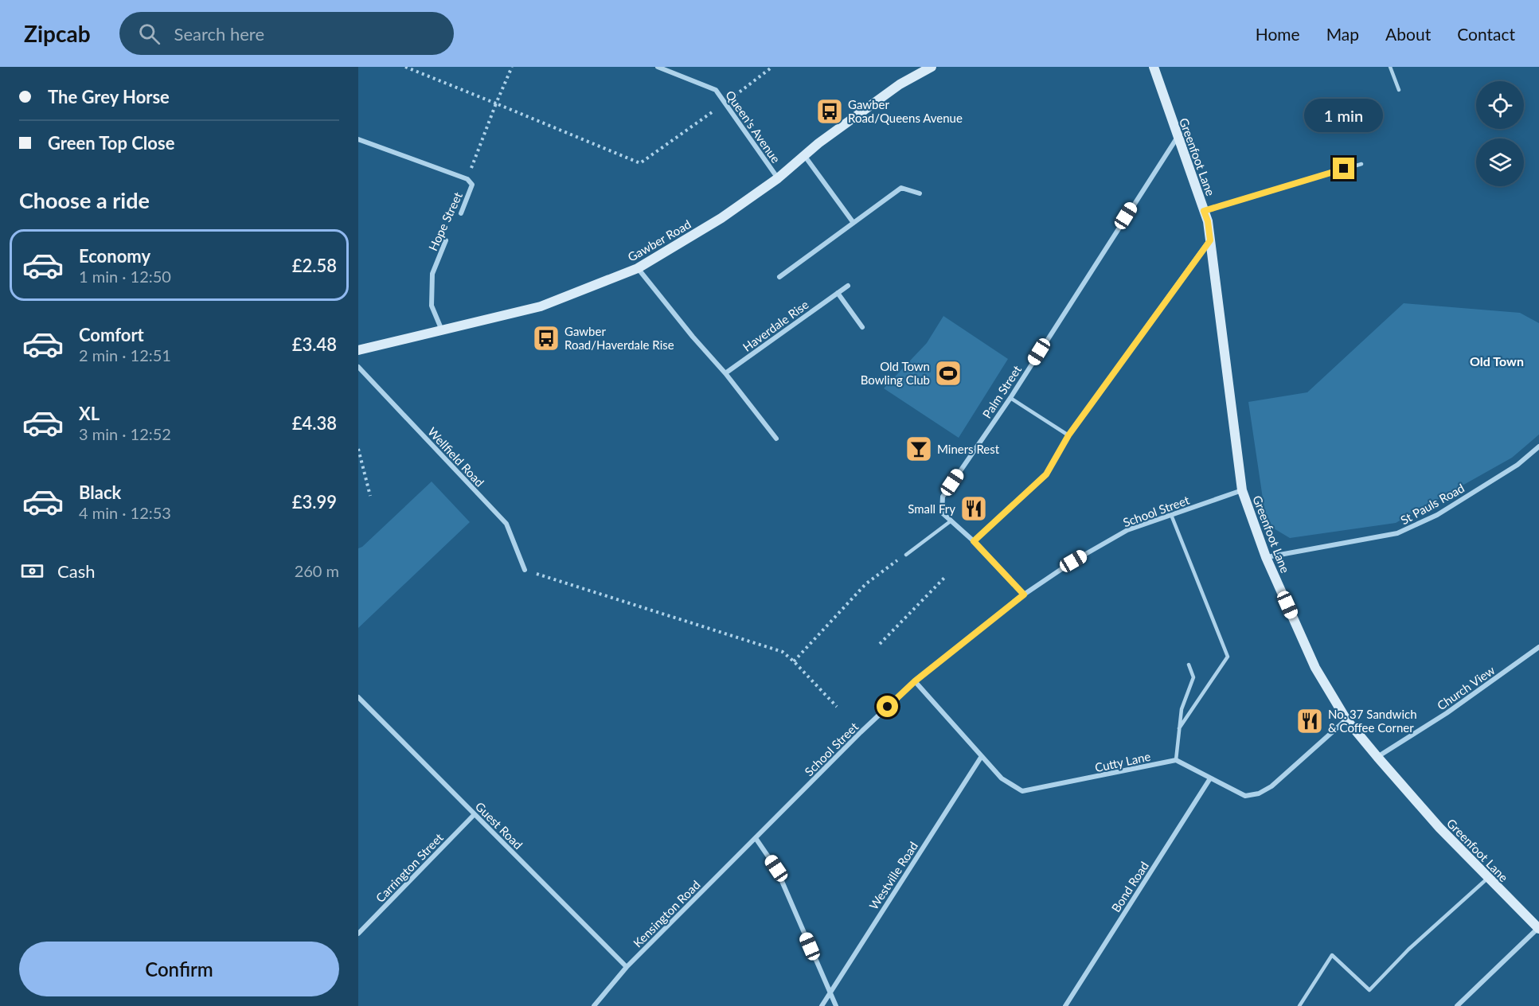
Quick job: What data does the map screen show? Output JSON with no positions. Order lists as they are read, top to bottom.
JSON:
{
  "streets": {
    "street": [
      "Queen's Avenue",
      "Greenfoot Lane",
      "Hope Street",
      "Gawber Road",
      "Haverdale Rise",
      "Palm Street",
      "Wellfield Road",
      "St Pauls Road",
      "School Street",
      "Church View",
      "Cutty Lane",
      "Guest Road",
      "Carrington Street",
      "Westville Road",
      "Bond Road",
      "Kensington Road"
    ]
  },
  "crossings": [
    ["Queen's Avenue", "Gawber Road"],
    ["Greenfoot Lane", "Palm Street"],
    ["Greenfoot Lane", "St Pauls Road"],
    ["Greenfoot Lane", "School Street"],
    ["Greenfoot Lane", "Church View"],
    ["Hope Street", "Gawber Road"],
    ["Palm Street", "School Street"],
    ["School Street", "Cutty Lane"],
    ["School Street", "Kensington Road"],
    ["Cutty Lane", "Westville Road"],
    ["Guest Road", "Carrington Street"],
    ["Guest Road", "Kensington Road"]
  ],
  "districts": ["Old Town"],
  "places": {
    "bus stop": ["Gawber Road/Queens Avenue", "Gawber Road/Haverdale Rise"],
    "sports": ["Old Town Bowling Club"],
    "bar": ["Miners Rest"],
    "restaurant": ["Small Fry", "No. 37 Sandwich & Coffee Corner"]
  },
  "page": {
    "header": "Zipcab",
    "search": "Search here",
    "nav": [
      "Home",
      "Map",
      "About",
      "Contact"
    ],
    "banner": ["The Grey Horse", "Green Top Close"],
    "bubble": "1 min",
    "heading": "Choose a ride",
    "list": [
      {
        "name": "Economy",
        "note": "1 min · 12:50",
        "value": "£2.58"
      },
      {
        "name": "Comfort",
        "note": "2 min · 12:51",
        "value": "£3.48"
      },
      {
        "name": "XL",
        "note": "3 min · 12:52",
        "value": "£4.38"
      },
      {
        "name": "Black",
        "note": "4 min · 12:53",
        "value": "£3.99"
      }
    ],
    "pay": ["Cash", "260 m"],
    "buttons": "Confirm"
  }
}
